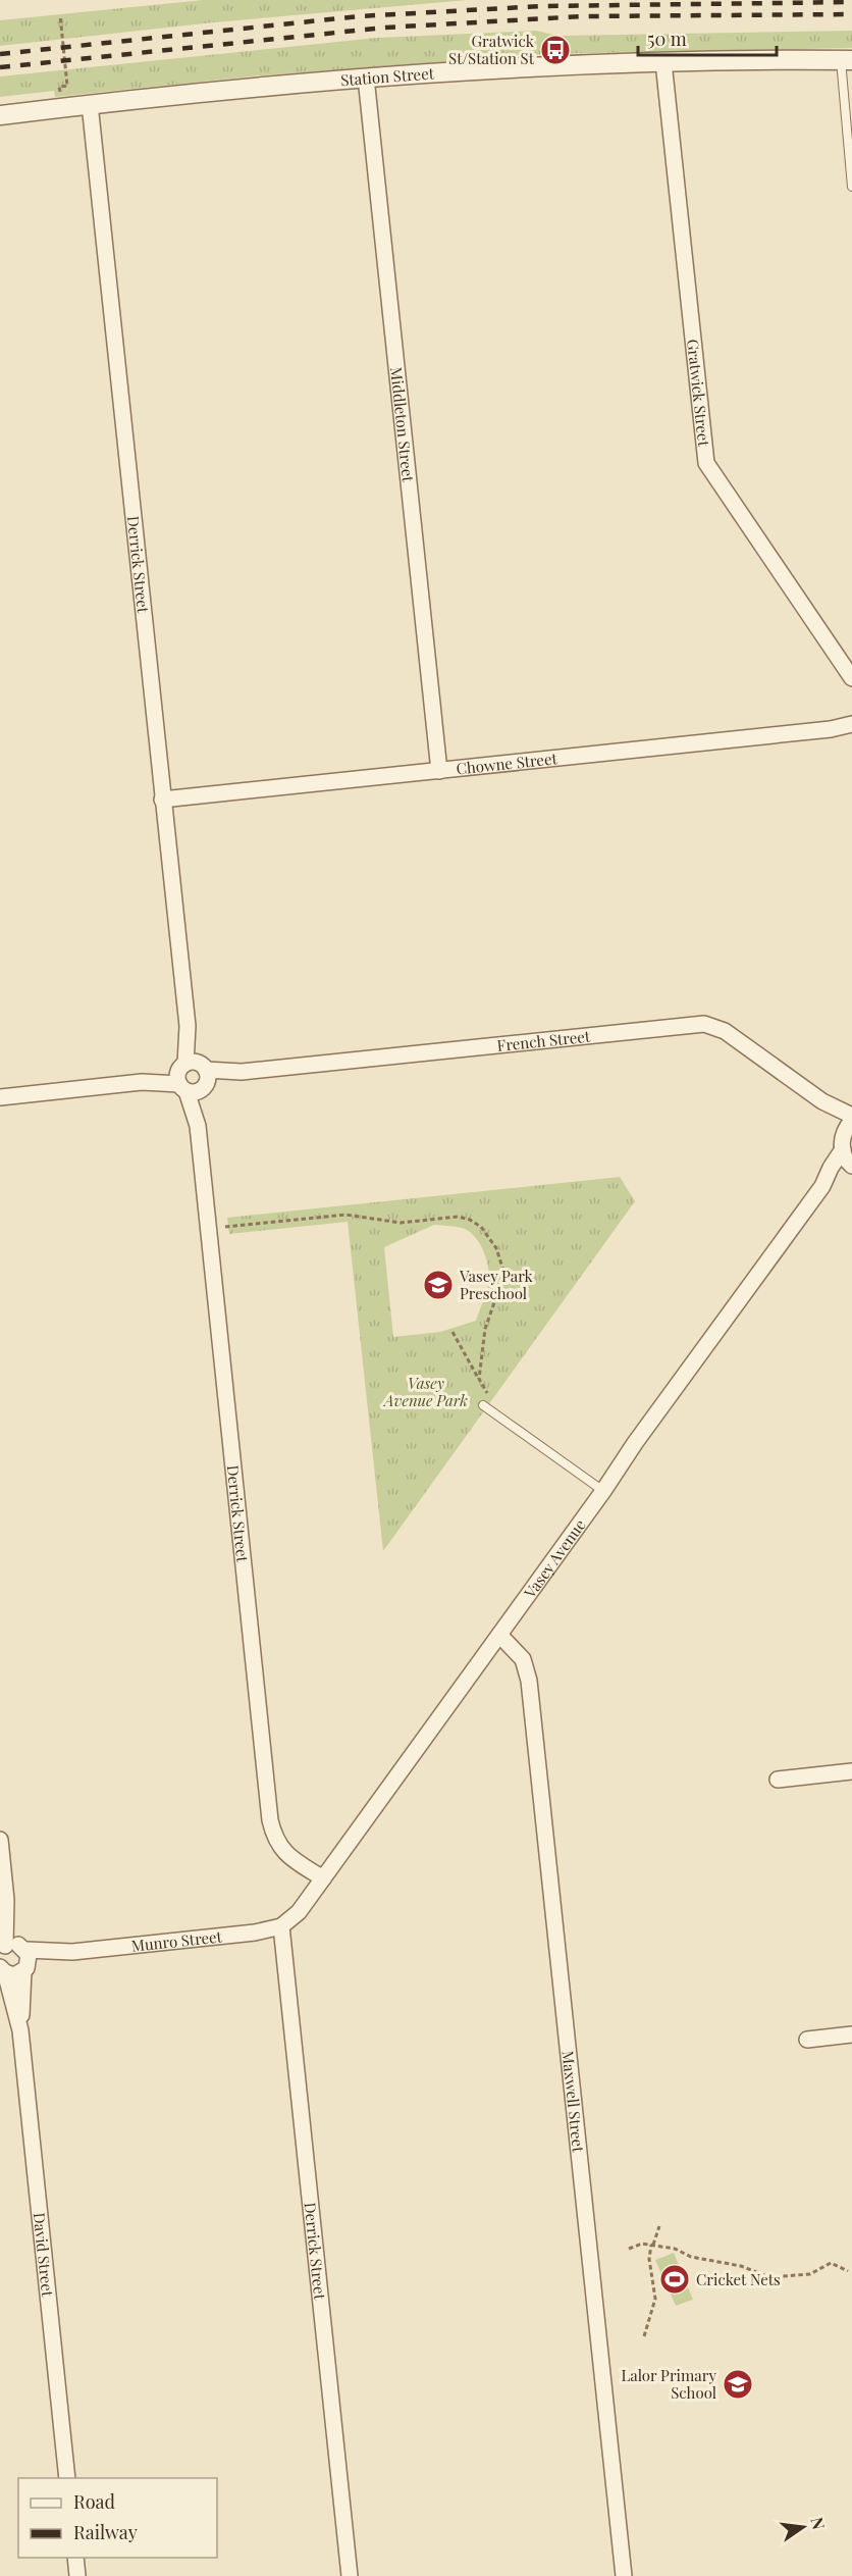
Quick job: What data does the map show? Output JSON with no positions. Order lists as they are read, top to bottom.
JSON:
{
  "streets": {
    "street": [
      "Station Street",
      "Gratwick Street",
      "Middleton Street",
      "Derrick Street",
      "Chowne Street",
      "French Street",
      "Vasey Avenue",
      "Munro Street",
      "Maxwell Street",
      "David Street"
    ]
  },
  "crossings": [
    ["Station Street", "Gratwick Street"],
    ["Station Street", "Middleton Street"],
    ["Station Street", "Derrick Street"],
    ["Middleton Street", "Chowne Street"],
    ["Derrick Street", "Chowne Street"],
    ["Derrick Street", "French Street"],
    ["Derrick Street", "Vasey Avenue"],
    ["Derrick Street", "Munro Street"],
    ["French Street", "Vasey Avenue"],
    ["Vasey Avenue", "Munro Street"],
    ["Vasey Avenue", "Maxwell Street"],
    ["Munro Street", "David Street"]
  ],
  "parks": ["Vasey Avenue Park"],
  "places": {
    "bus stop": ["Gratwick St/Station St"],
    "school or university": ["Vasey Park Preschool", "Lalor Primary School"],
    "sports": ["Cricket Nets"]
  },
  "legend": ["Road", "Railway"],
  "scale_bar": "50 m",
  "north": "right"
}
